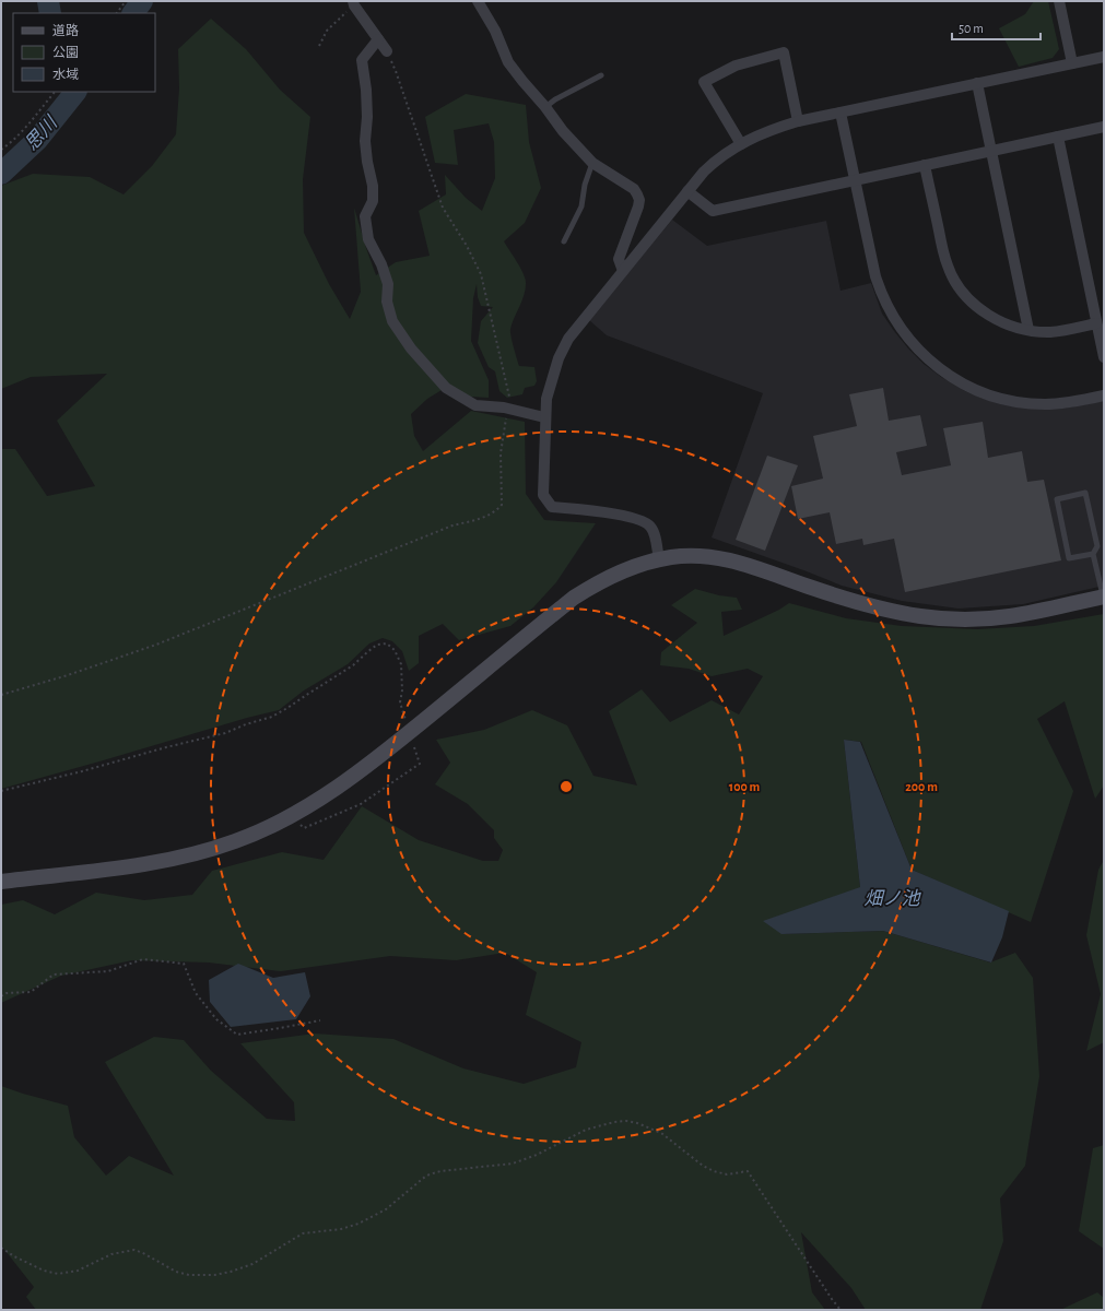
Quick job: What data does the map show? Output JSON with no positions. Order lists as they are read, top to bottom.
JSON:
{
  "water": ["思川", "畑ノ池"],
  "legend": ["道路", "公園", "水域"],
  "scale_bar": "50 m",
  "rings": ["100 m", "200 m"]
}
